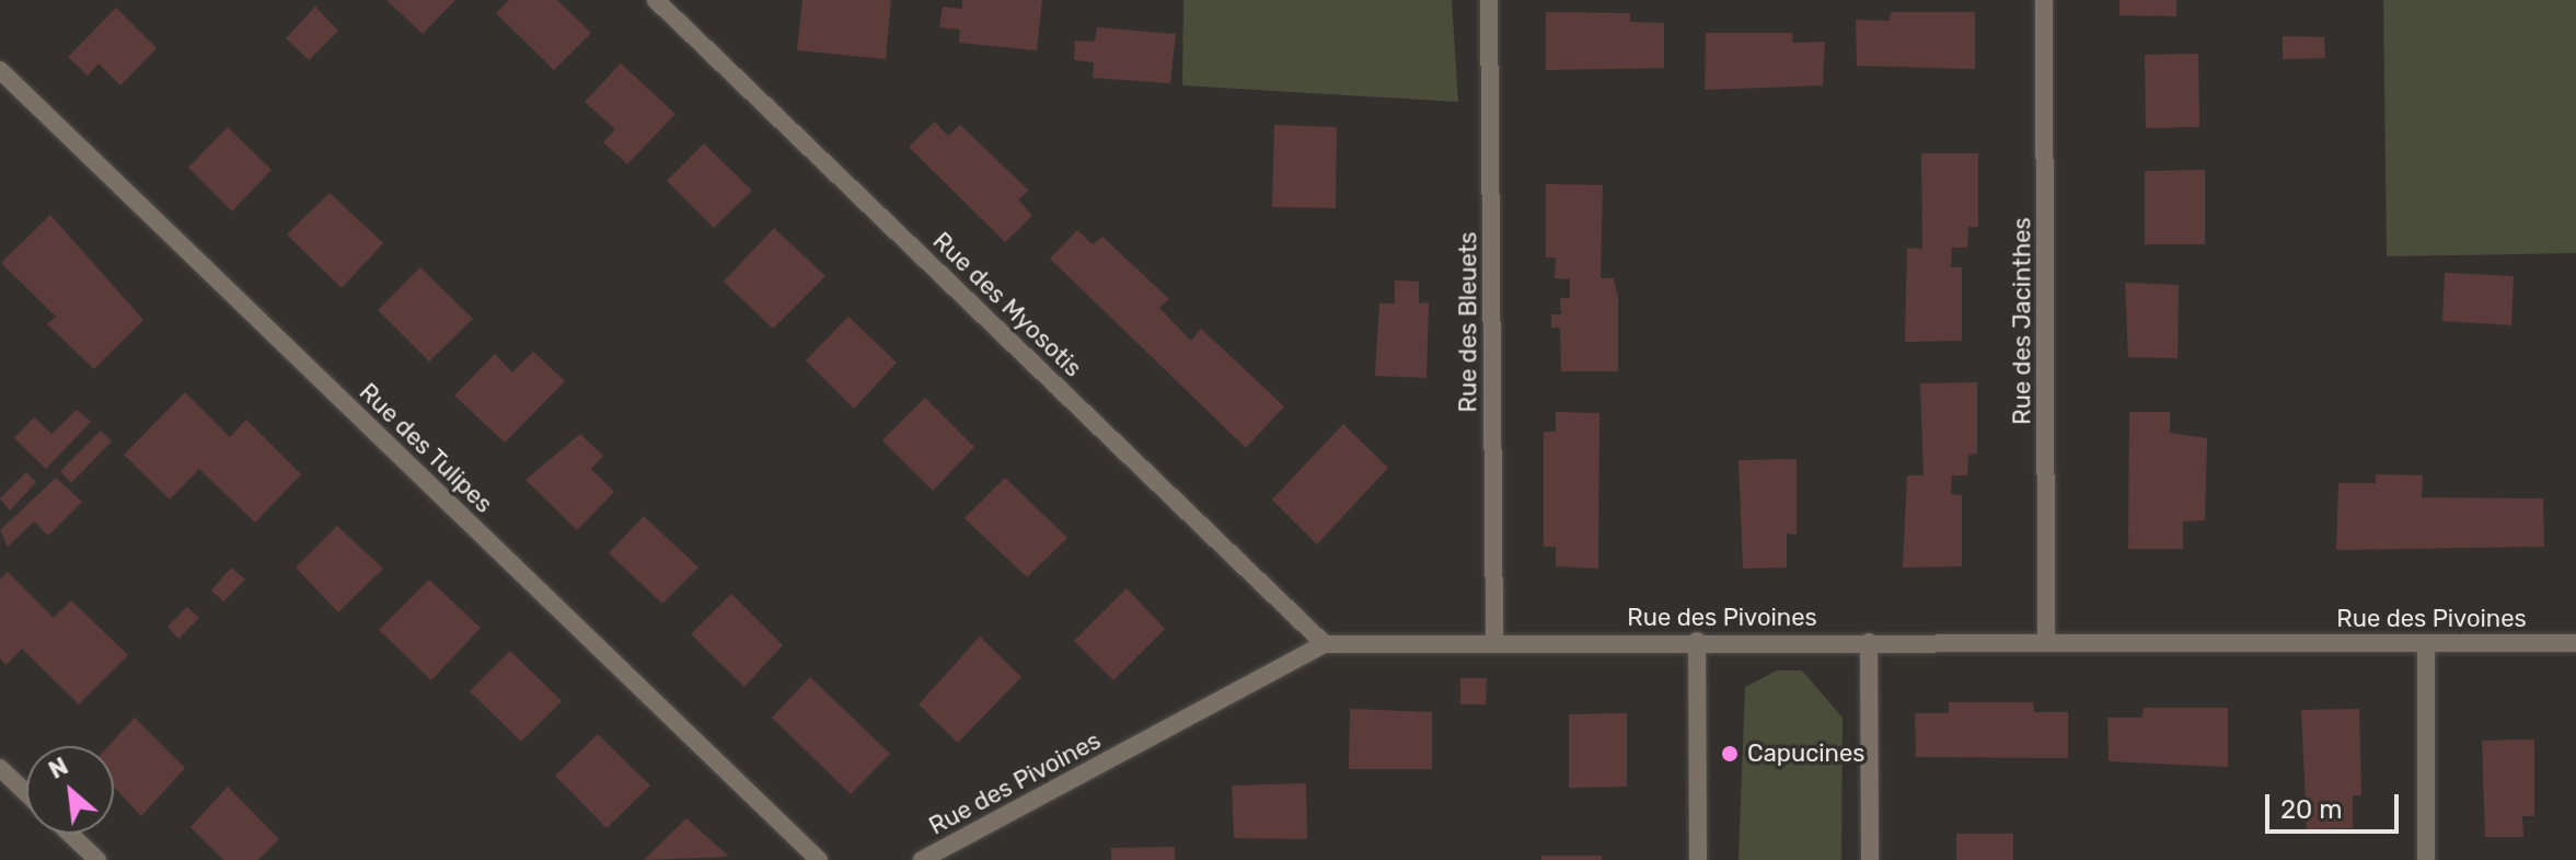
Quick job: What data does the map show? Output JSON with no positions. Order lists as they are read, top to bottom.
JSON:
{
  "streets": {
    "street": [
      "Rue des Myosotis",
      "Rue des Jacinthes",
      "Rue des Bleuets",
      "Rue des Tulipes",
      "Rue des Pivoines"
    ]
  },
  "crossings": [
    ["Rue des Myosotis", "Rue des Pivoines"],
    ["Rue des Jacinthes", "Rue des Pivoines"],
    ["Rue des Bleuets", "Rue des Pivoines"]
  ],
  "places": ["Capucines"],
  "scale_bar": "20 m",
  "north": "top left"
}
